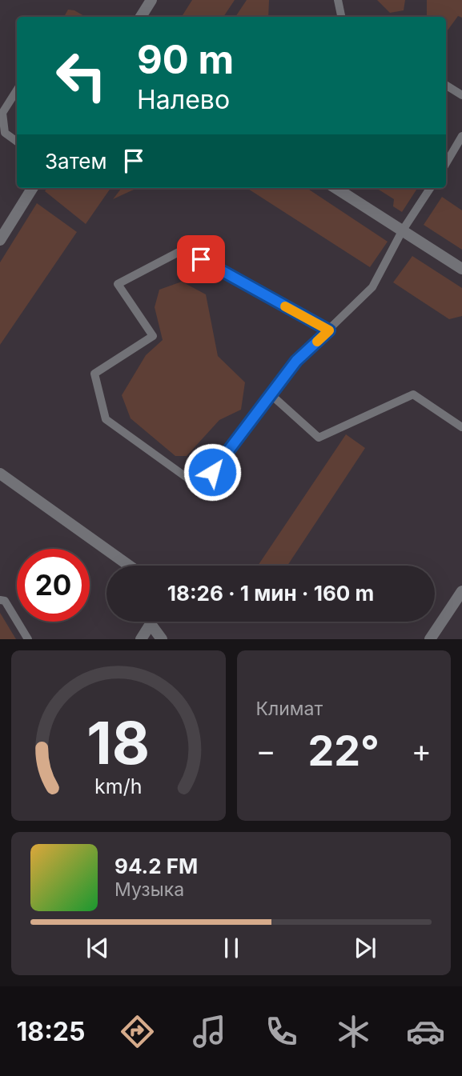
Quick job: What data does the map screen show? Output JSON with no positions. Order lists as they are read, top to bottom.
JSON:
{
  "page": {
    "turn": ["90 m", "Налево"],
    "then": "Затем",
    "limit": "20",
    "trip": "18:26 · 1 мин · 160 m",
    "tile": "Климат",
    "heat": ["−", "22°", "+"],
    "song": ["94.2 FM", "Музыка"],
    "tabs": "18:25",
    "gauge": ["18", "km/h"]
  }
}
